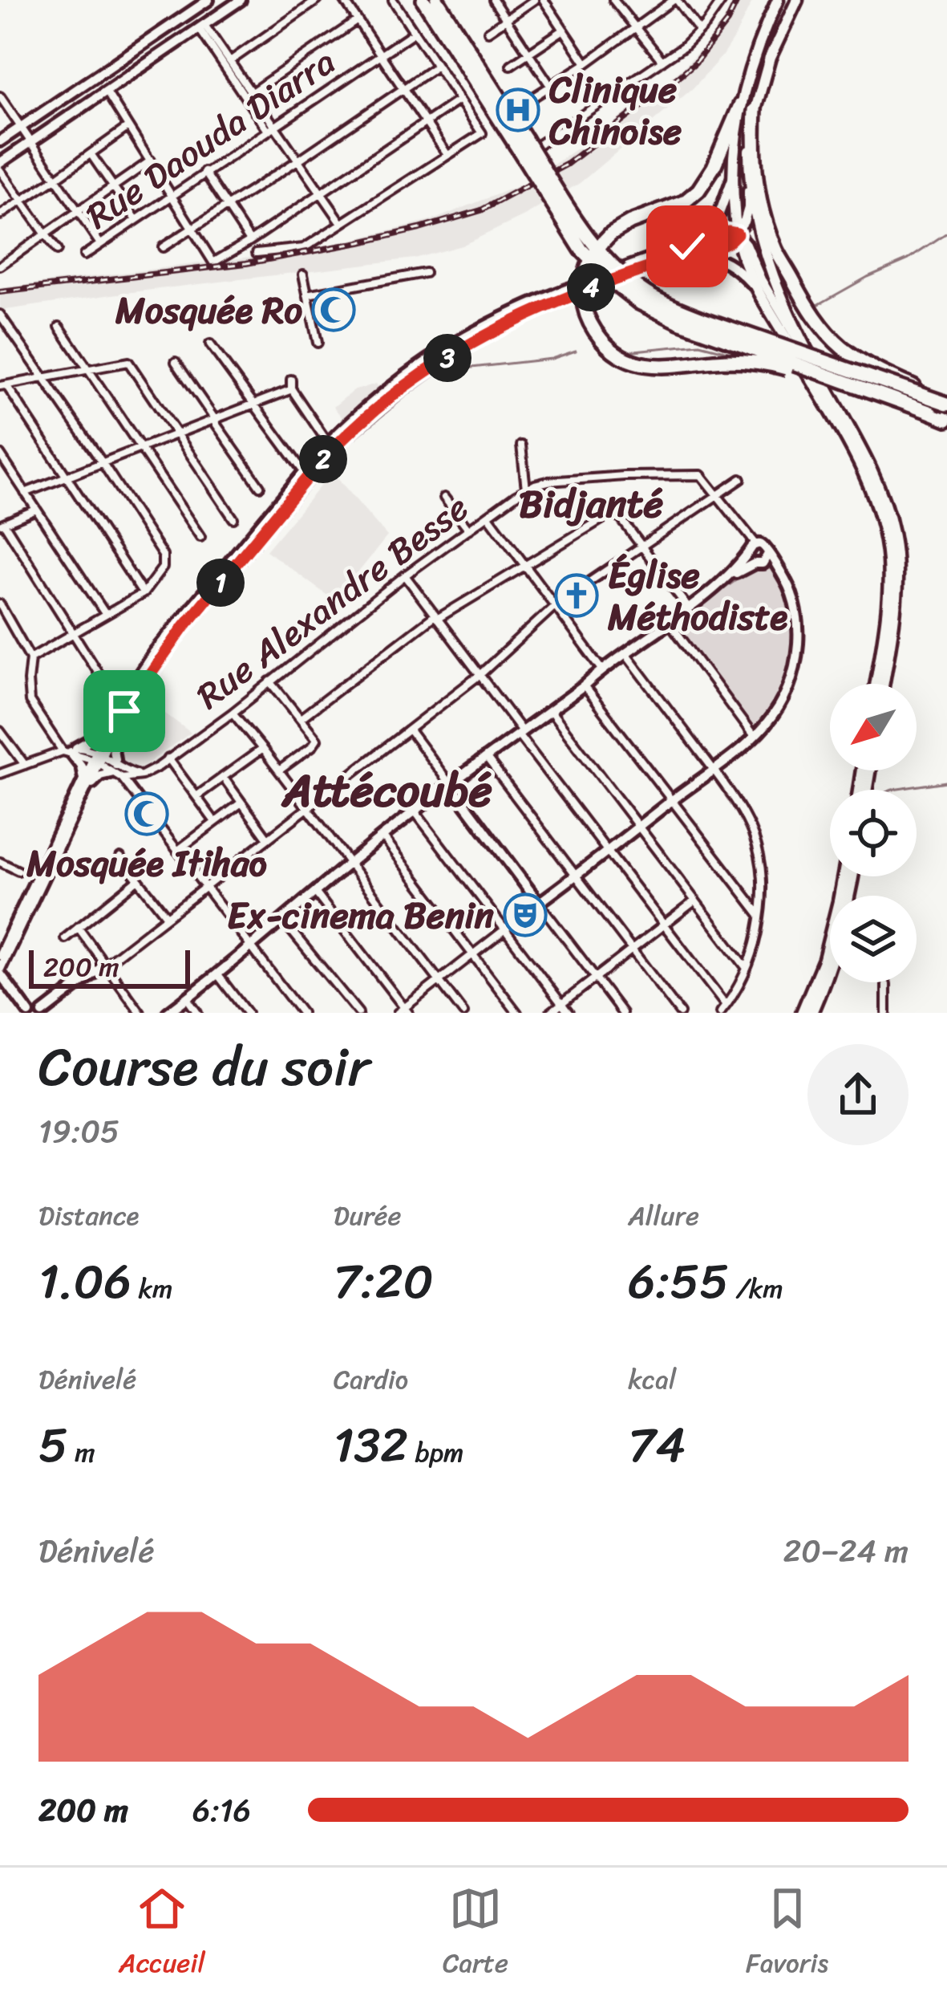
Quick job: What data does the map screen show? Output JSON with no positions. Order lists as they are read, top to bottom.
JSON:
{
  "streets": {
    "street": ["Rue Daouda Diarra", "Rue Alexandre Besse"]
  },
  "districts": ["Bidjanté", "Attécoubé"],
  "places": {
    "hospital": ["Clinique Chinoise"],
    "mosque": ["Mosquée Ro", "Mosquée Itihao"],
    "church": ["Église Méthodiste"],
    "theatre": ["Ex-cinema Benin"]
  },
  "scale_bar": "200 m",
  "north": "bottom left",
  "page": {
    "pins": [
      "4",
      "3",
      "2",
      "1"
    ],
    "scale": "200 m",
    "heading": ["Course du soir", "19:05"],
    "stats": [
      ["Distance", "1.06 km"],
      ["Durée", "7:20"],
      ["Allure", "6:55 /km"],
      ["Dénivelé", "5 m"],
      ["Cardio", "132 bpm"],
      ["kcal", "74"]
    ],
    "chart": ["Dénivelé", "20–24 m"],
    "list": [
      {
        "name": "200 m",
        "note": "6:16"
      }
    ],
    "tabs": ["Accueil", "Carte", "Favoris"]
  }
}
